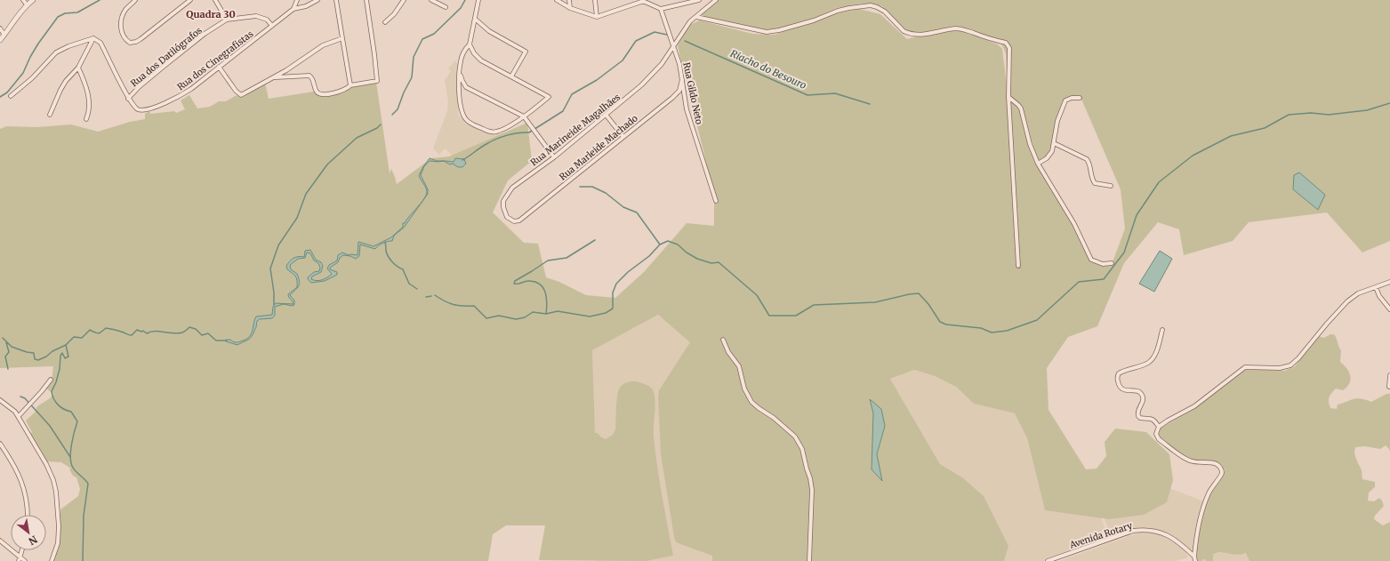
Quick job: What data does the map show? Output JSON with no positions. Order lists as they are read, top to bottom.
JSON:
{
  "streets": {
    "street": [
      "Rua dos Datilógrafos",
      "Rua dos Cinegrafistas",
      "Rua Gildo Neto",
      "Rua Marineide Magalhães",
      "Rua Marleide Machado",
      "Avenida Rotary"
    ]
  },
  "crossings": [
    ["Rua dos Datilógrafos", "Rua dos Cinegrafistas"],
    ["Rua Gildo Neto", "Rua Marineide Magalhães"],
    ["Rua Gildo Neto", "Rua Marleide Machado"],
    ["Rua Marineide Magalhães", "Rua Marleide Machado"]
  ],
  "districts": ["Quadra 30"],
  "water": ["Riacho do Besouro"],
  "north": "bottom right"
}
